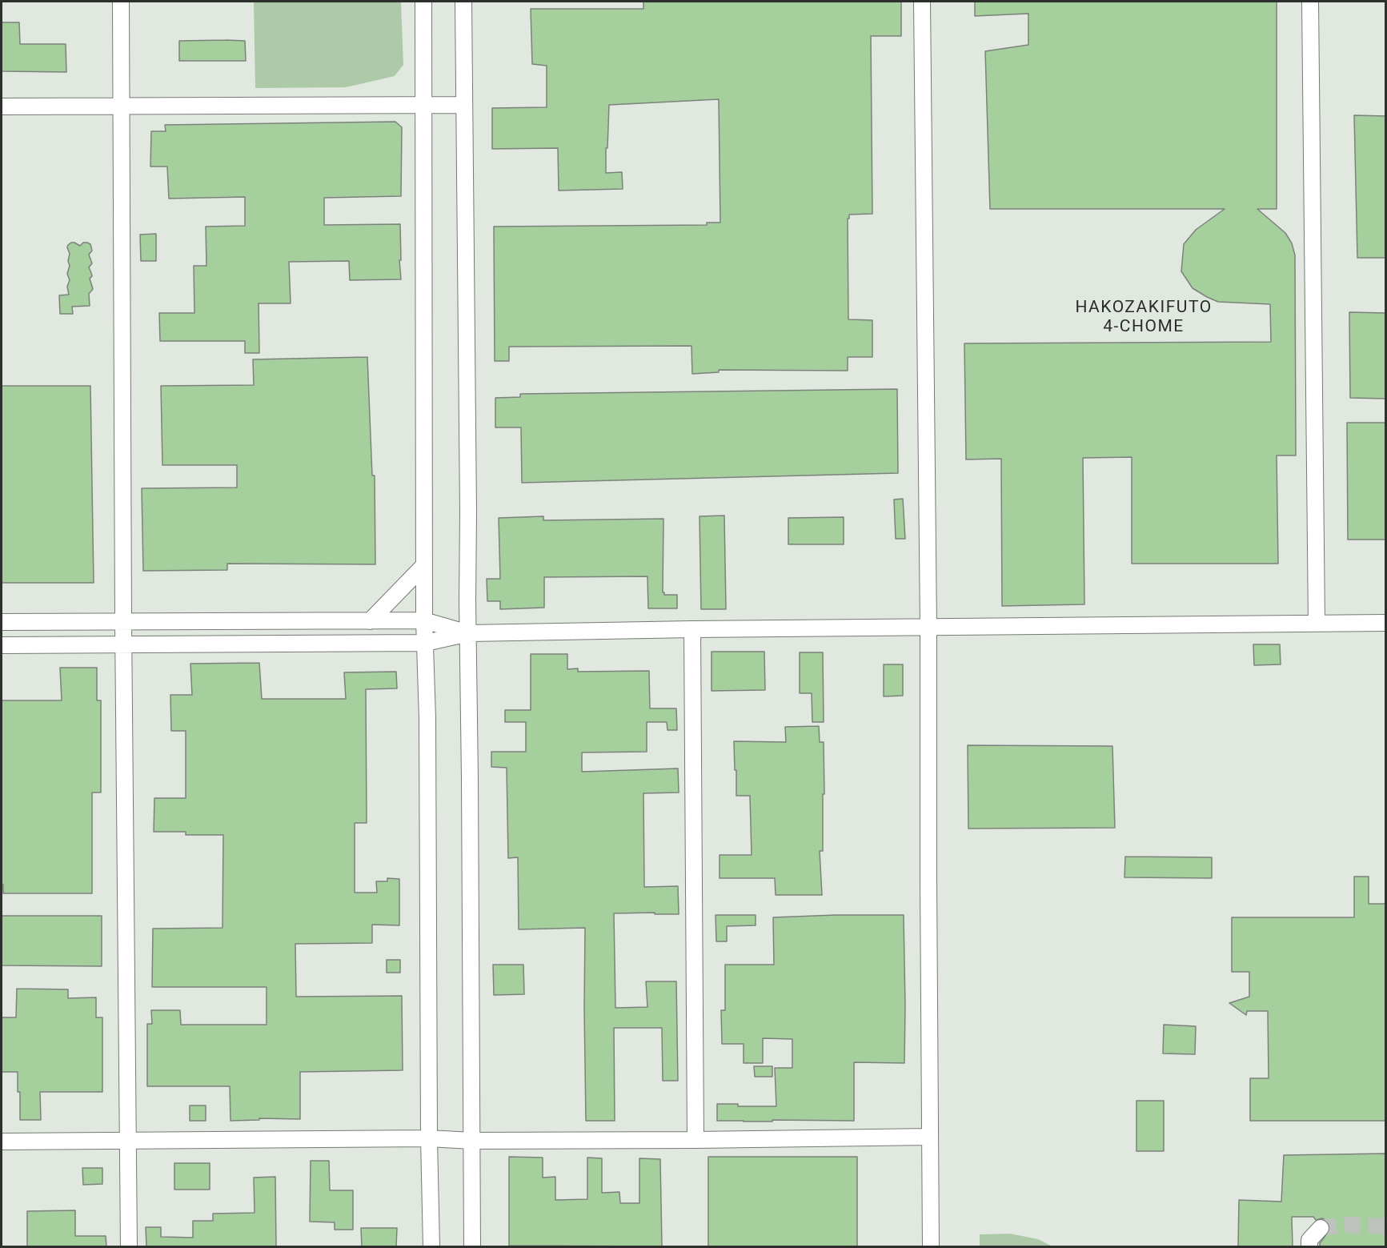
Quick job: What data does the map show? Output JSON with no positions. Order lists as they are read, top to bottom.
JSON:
{
  "districts": ["HAKOZAKIFUTO 4-CHOME"]
}
